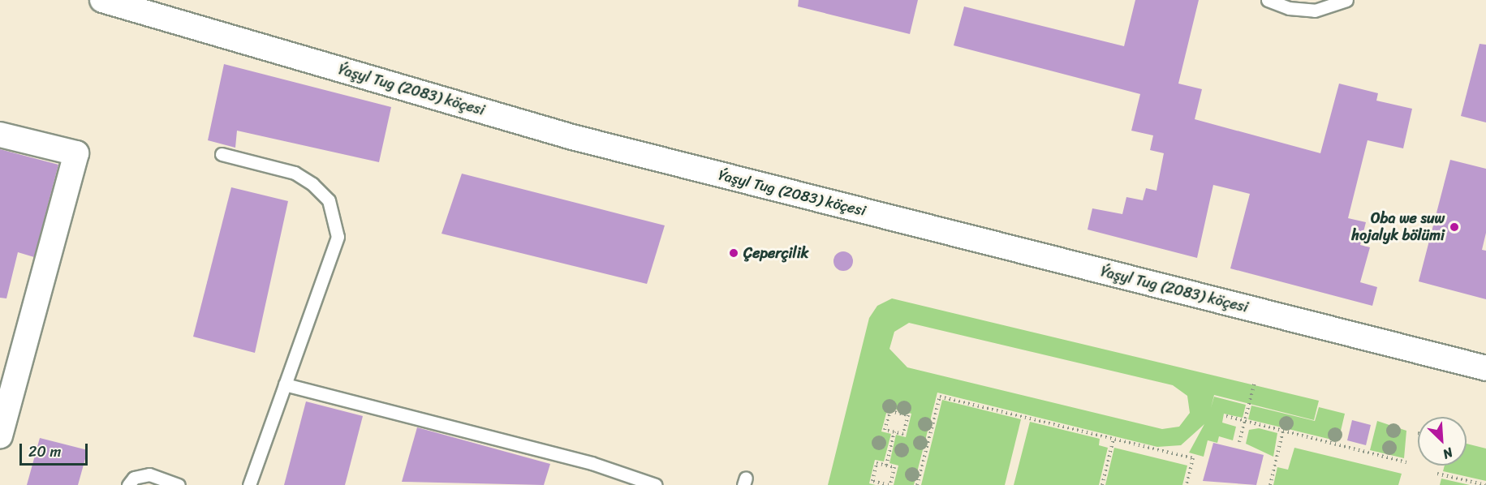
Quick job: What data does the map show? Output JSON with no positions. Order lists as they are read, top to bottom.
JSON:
{
  "streets": {
    "street": ["Ýaşyl Tug (2083) köçesi"]
  },
  "places": ["Oba we suw hojalyk bölümi", "Çeperçilik"],
  "scale_bar": "20 m",
  "north": "bottom right"
}
